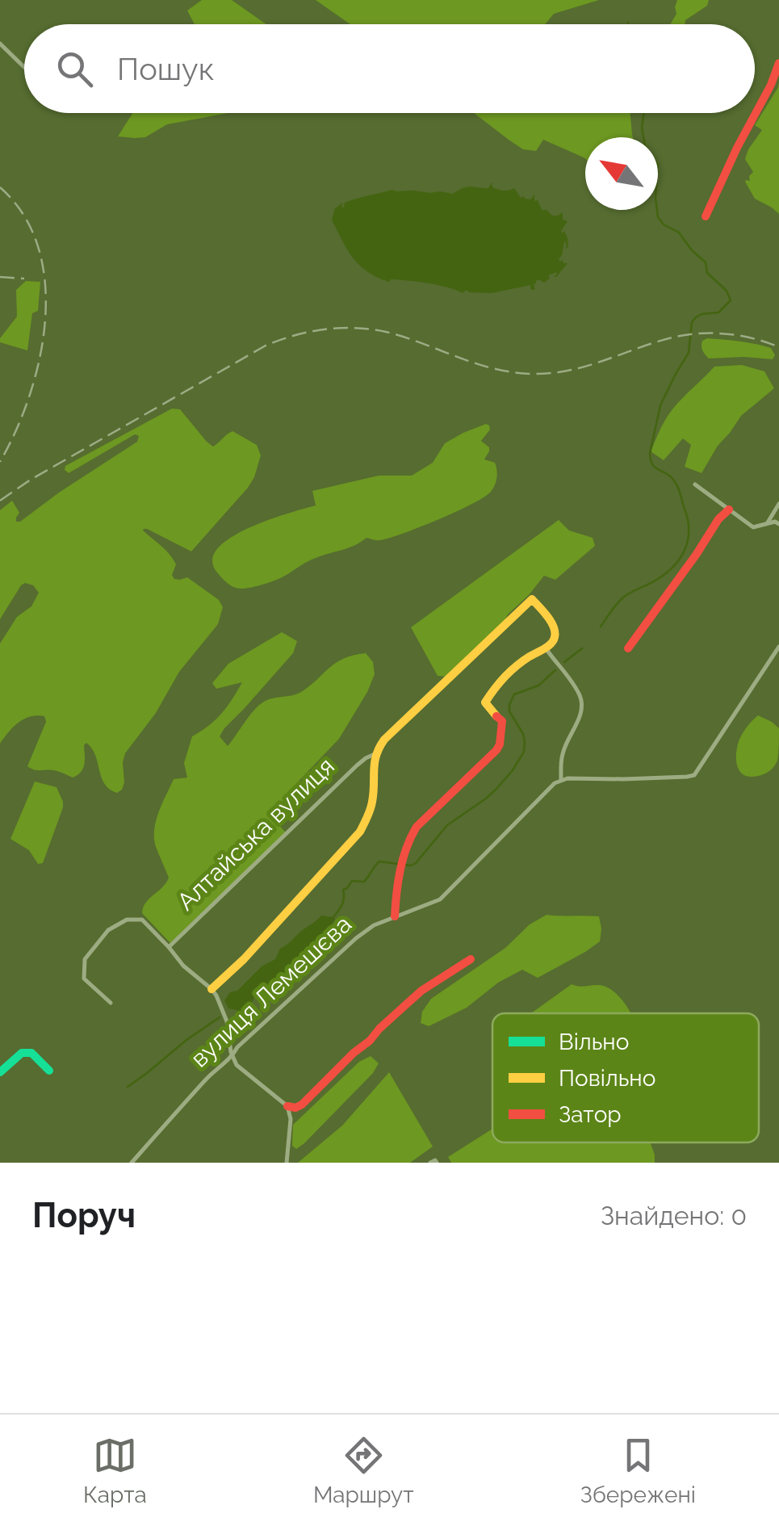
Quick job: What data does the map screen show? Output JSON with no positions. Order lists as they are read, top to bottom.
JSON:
{
  "streets": {
    "street": ["Алтайська вулиця", "вулиця Лемешєва"]
  },
  "legend": ["Вільно", "Повільно", "Затор"],
  "north": "top left",
  "page": {
    "search": "Пошук",
    "heading": ["Поруч", "Знайдено: 0"],
    "nav": ["Карта", "Маршрут", "Збережені"]
  }
}
